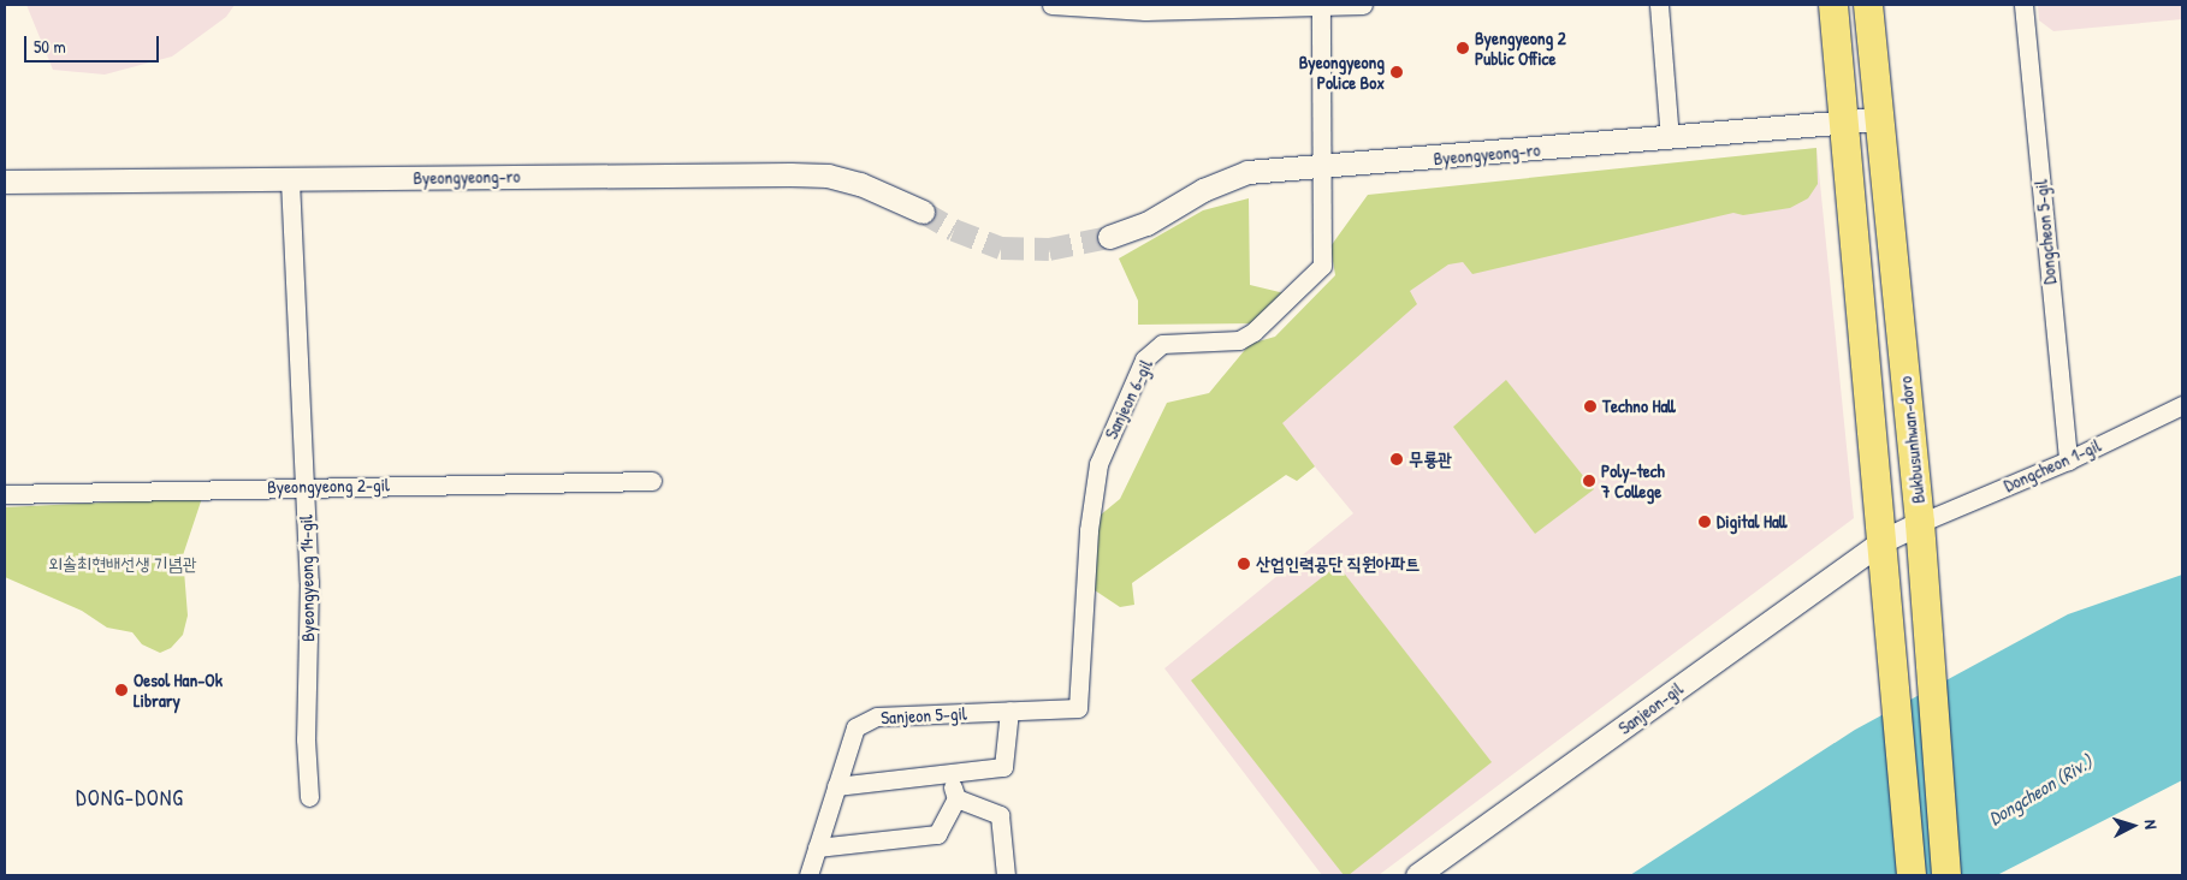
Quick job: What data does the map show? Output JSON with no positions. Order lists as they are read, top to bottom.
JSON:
{
  "streets": {
    "main road": ["Bukbusunhwan-doro"],
    "street": [
      "Byeongyeong-ro",
      "Dongcheon 5-gil",
      "Sanjeon 6-gil",
      "Dongcheon 1-gil",
      "Byeongyeong 2-gil",
      "Byeongyeong 14-gil",
      "Sanjeon-gil",
      "Sanjeon 5-gil"
    ]
  },
  "crossings": [
    ["Byeongyeong-ro", "Sanjeon 6-gil"],
    ["Byeongyeong-ro", "Bukbusunhwan-doro"],
    ["Byeongyeong-ro", "Byeongyeong 14-gil"],
    ["Dongcheon 5-gil", "Dongcheon 1-gil"],
    ["Sanjeon 6-gil", "Sanjeon 5-gil"],
    ["Bukbusunhwan-doro", "Dongcheon 1-gil"],
    ["Bukbusunhwan-doro", "Sanjeon-gil"],
    ["Dongcheon 1-gil", "Sanjeon-gil"],
    ["Byeongyeong 2-gil", "Byeongyeong 14-gil"]
  ],
  "districts": ["DONG-DONG"],
  "water": ["Dongcheon (Riv.)"],
  "parks": ["외솔최현배선생 기념관"],
  "places": [
    "Byengyeong 2 Public Office",
    "Byeongyeong Police Box",
    "Techno Hall",
    "무룡관",
    "Poly-tech 7 College",
    "Digital Hall",
    "산업인력공단 직원아파트",
    "Oesol Han-Ok Library"
  ],
  "scale_bar": "50 m",
  "north": "right"
}
